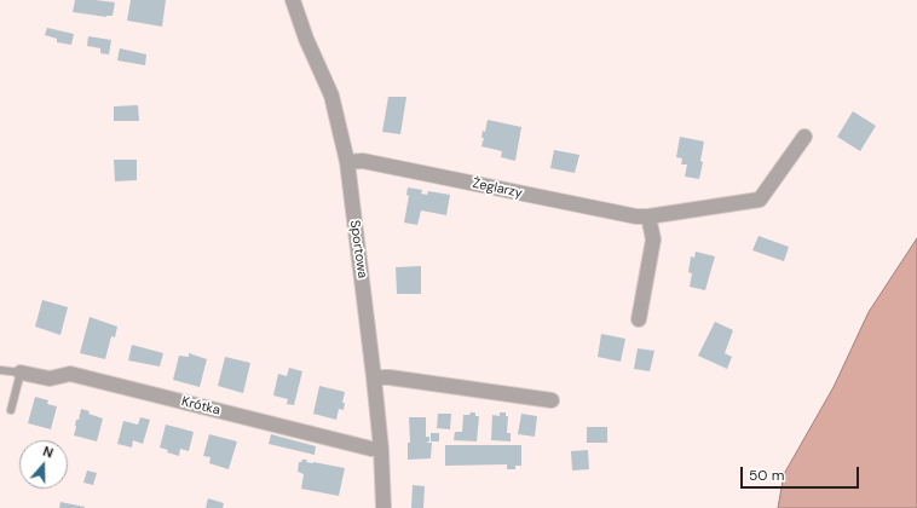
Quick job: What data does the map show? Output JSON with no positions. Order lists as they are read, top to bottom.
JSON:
{
  "streets": {
    "street": ["Żeglarzy", "Sportowa", "Krótka"]
  },
  "crossings": [
    ["Żeglarzy", "Sportowa"],
    ["Sportowa", "Krótka"]
  ],
  "scale_bar": "50 m",
  "north": "top"
}
